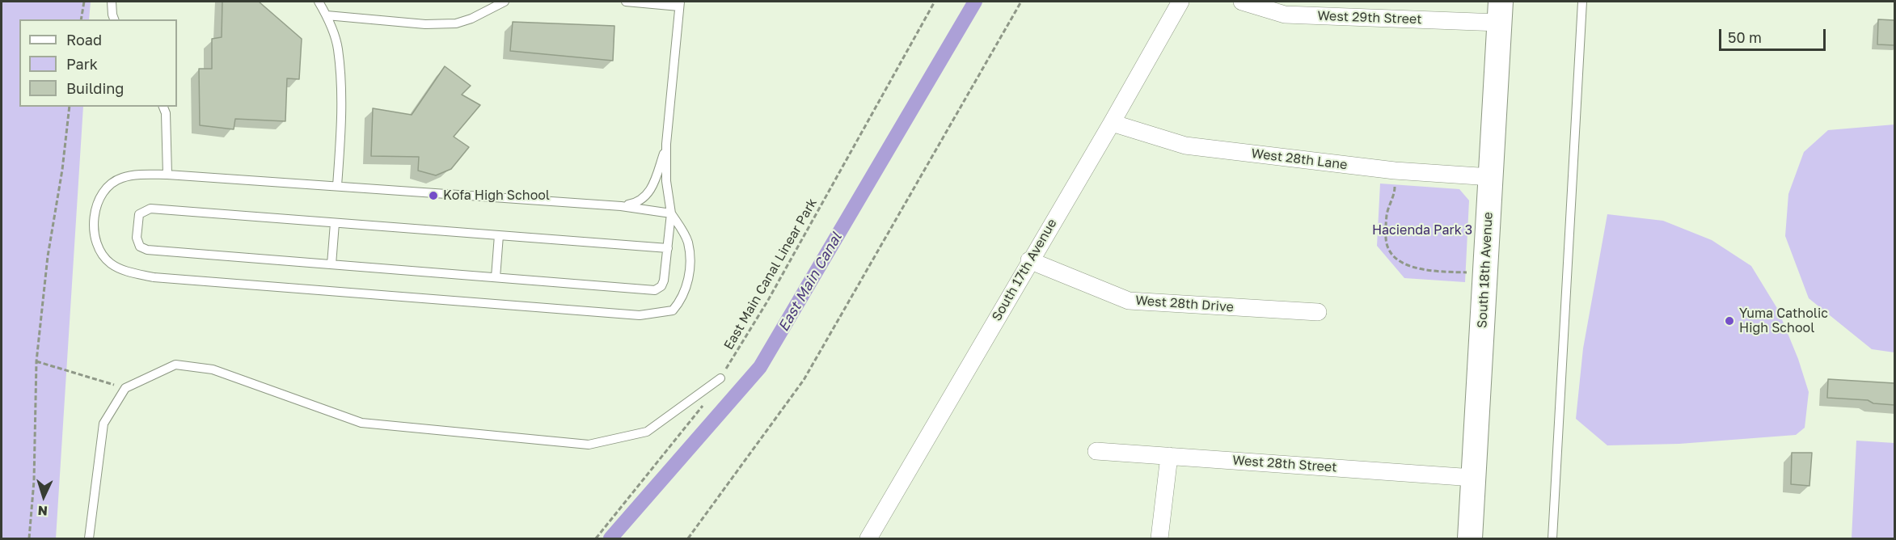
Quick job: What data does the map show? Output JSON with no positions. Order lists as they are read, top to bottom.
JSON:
{
  "streets": {
    "street": [
      "West 29th Street",
      "West 28th Lane",
      "South 17th Avenue",
      "South 18th Avenue",
      "West 28th Drive",
      "West 28th Street"
    ],
    "path": ["East Main Canal Linear Park"]
  },
  "crossings": [
    ["West 29th Street", "South 18th Avenue"],
    ["West 28th Lane", "South 17th Avenue"],
    ["West 28th Lane", "South 18th Avenue"],
    ["South 17th Avenue", "West 28th Drive"],
    ["South 18th Avenue", "West 28th Street"]
  ],
  "water": ["East Main Canal"],
  "parks": ["Hacienda Park 3"],
  "places": ["Kofa High School", "Yuma Catholic High School"],
  "legend": ["Road", "Park", "Building"],
  "scale_bar": "50 m",
  "north": "bottom"
}
